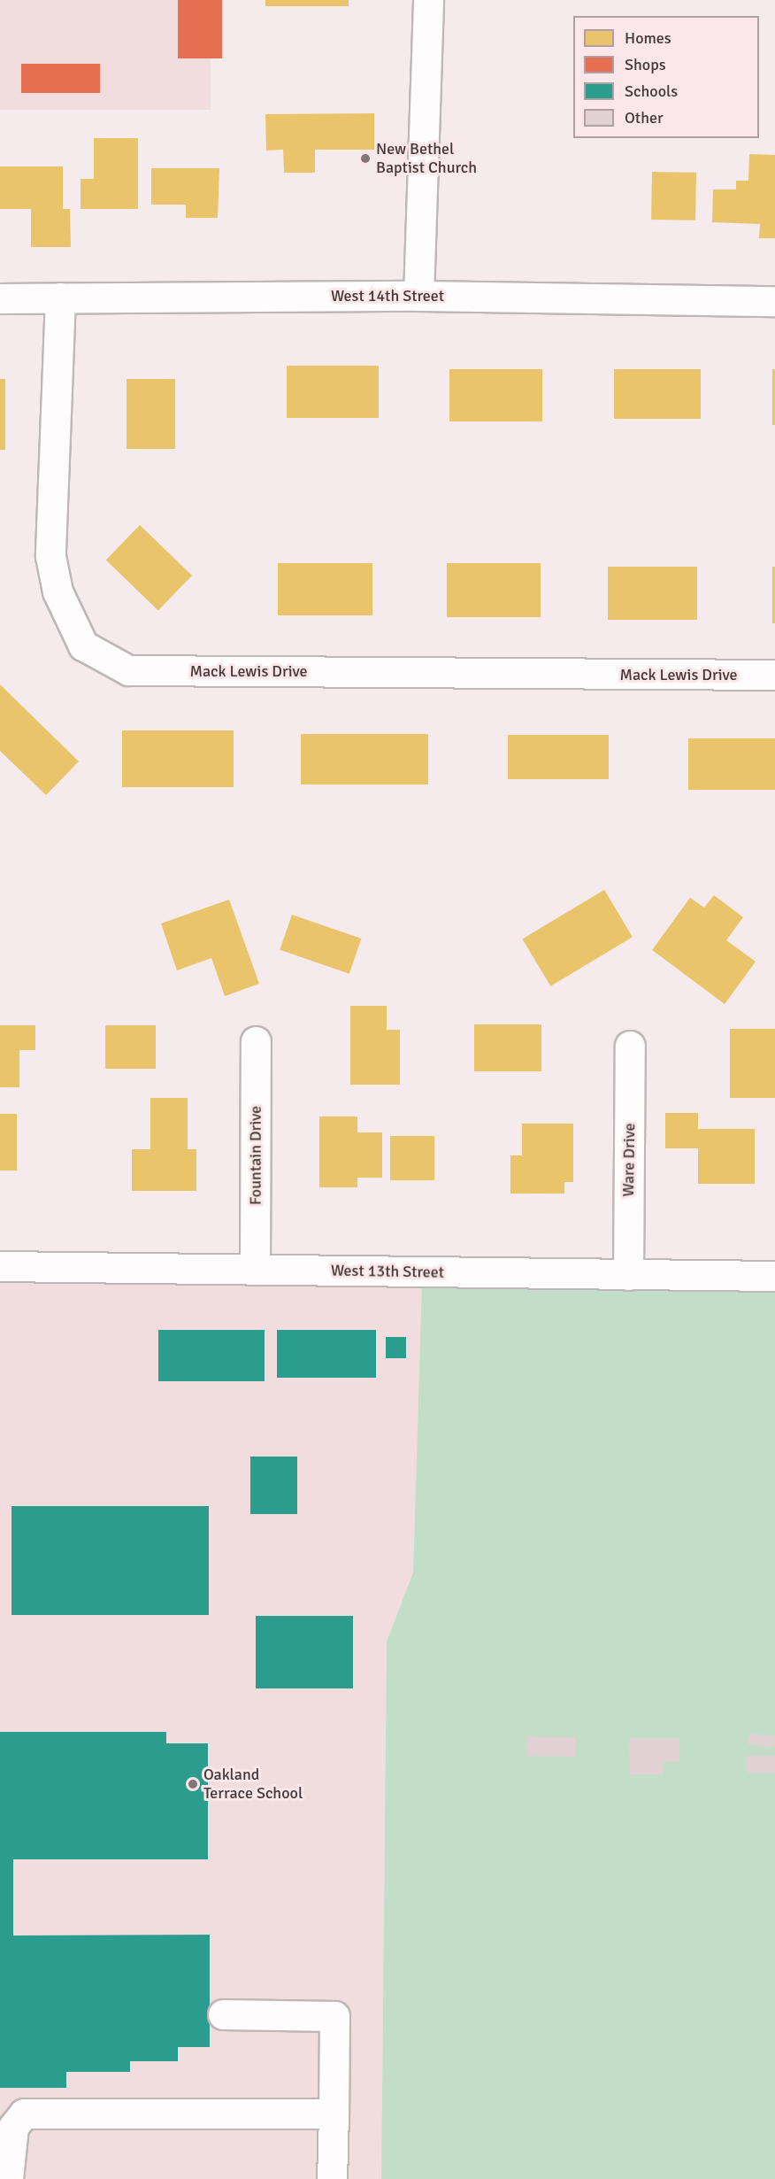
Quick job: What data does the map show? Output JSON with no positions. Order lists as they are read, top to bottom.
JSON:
{
  "streets": {
    "street": [
      "West 14th Street",
      "Mack Lewis Drive",
      "Fountain Drive",
      "Ware Drive",
      "West 13th Street"
    ]
  },
  "crossings": [
    ["West 14th Street", "Mack Lewis Drive"],
    ["Fountain Drive", "West 13th Street"],
    ["Ware Drive", "West 13th Street"]
  ],
  "places": ["New Bethel Baptist Church", "Oakland Terrace School"],
  "legend": [
    "Homes",
    "Shops",
    "Schools",
    "Other"
  ]
}
